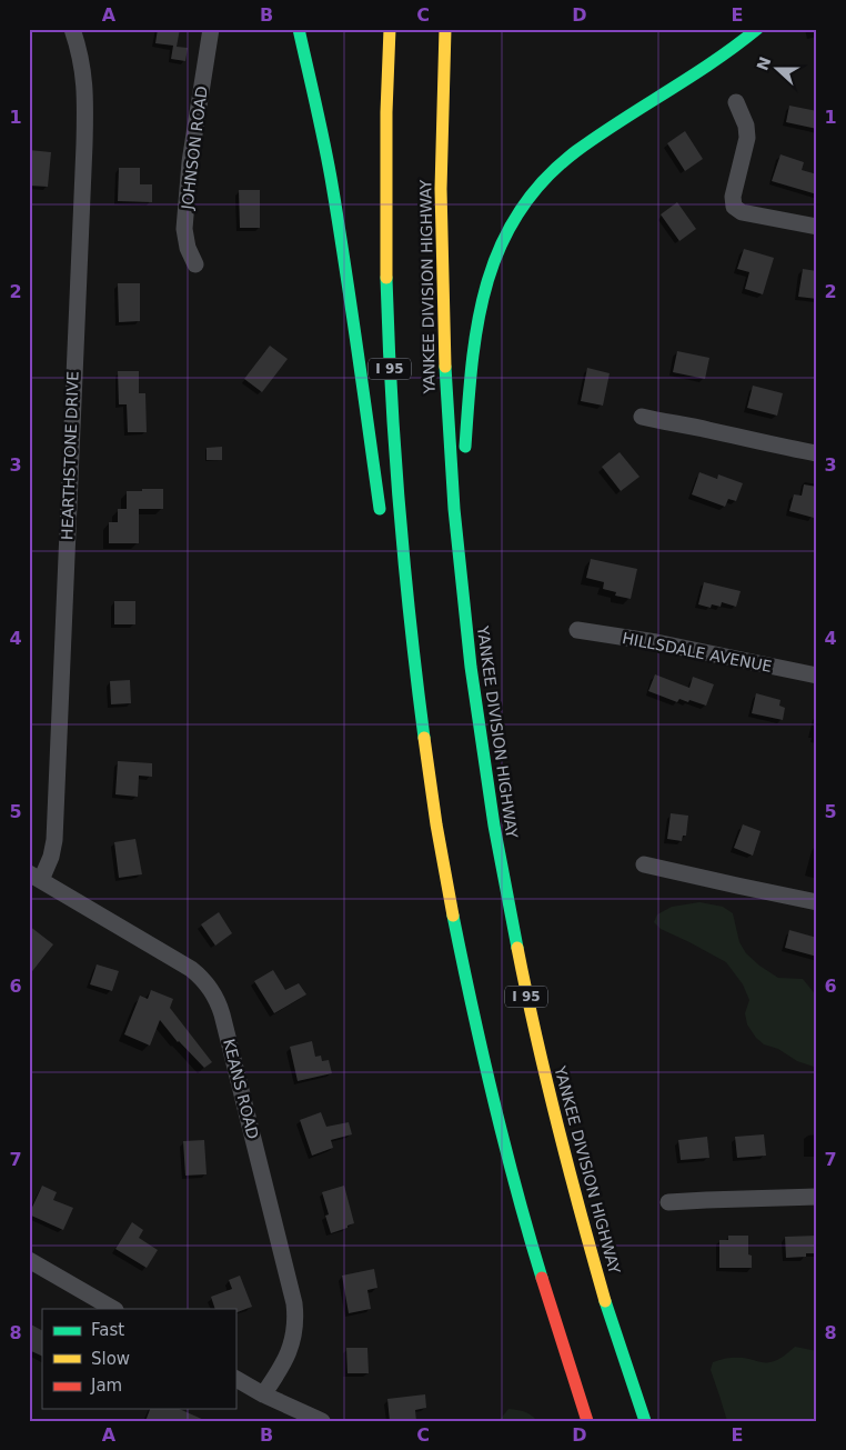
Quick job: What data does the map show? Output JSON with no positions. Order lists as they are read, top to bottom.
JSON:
{
  "streets": {
    "highway": ["YANKEE DIVISION HIGHWAY", "I 95"],
    "street": [
      "JOHNSON ROAD",
      "HEARTHSTONE DRIVE",
      "HILLSDALE AVENUE",
      "KEANS ROAD"
    ]
  },
  "crossings": [
    ["HEARTHSTONE DRIVE", "KEANS ROAD"]
  ],
  "legend": ["Fast", "Slow", "Jam"],
  "north": "left",
  "grid": {
    "columns": [
      "A",
      "B",
      "C",
      "D",
      "E"
    ],
    "rows": [
      "1",
      "2",
      "3",
      "4",
      "5",
      "6",
      "7",
      "8"
    ]
  }
}
